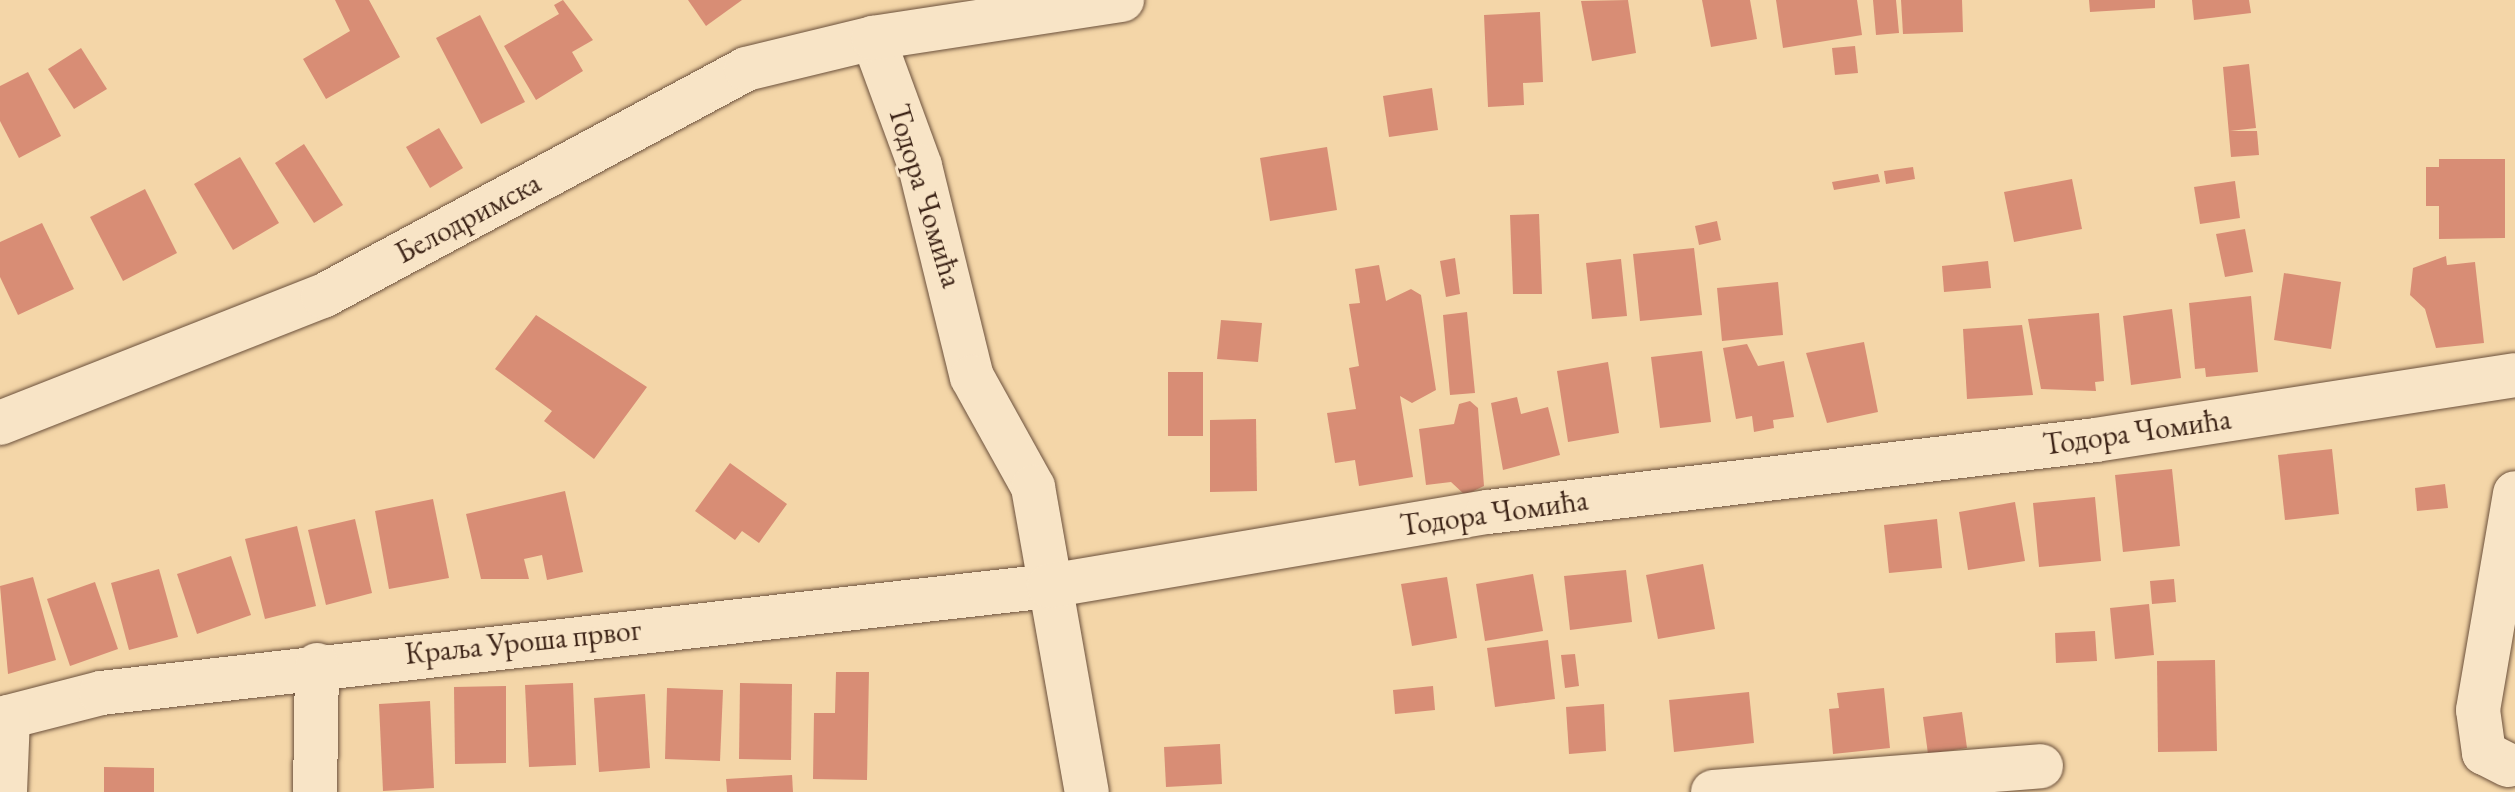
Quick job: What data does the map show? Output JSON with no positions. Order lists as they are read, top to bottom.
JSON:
{
  "streets": {
    "street": ["Тодора Чомића", "Белодримска", "Краља Уроша првог"]
  },
  "crossings": [
    ["Тодора Чомића", "Белодримска"],
    ["Тодора Чомића", "Краља Уроша првог"]
  ]
}
